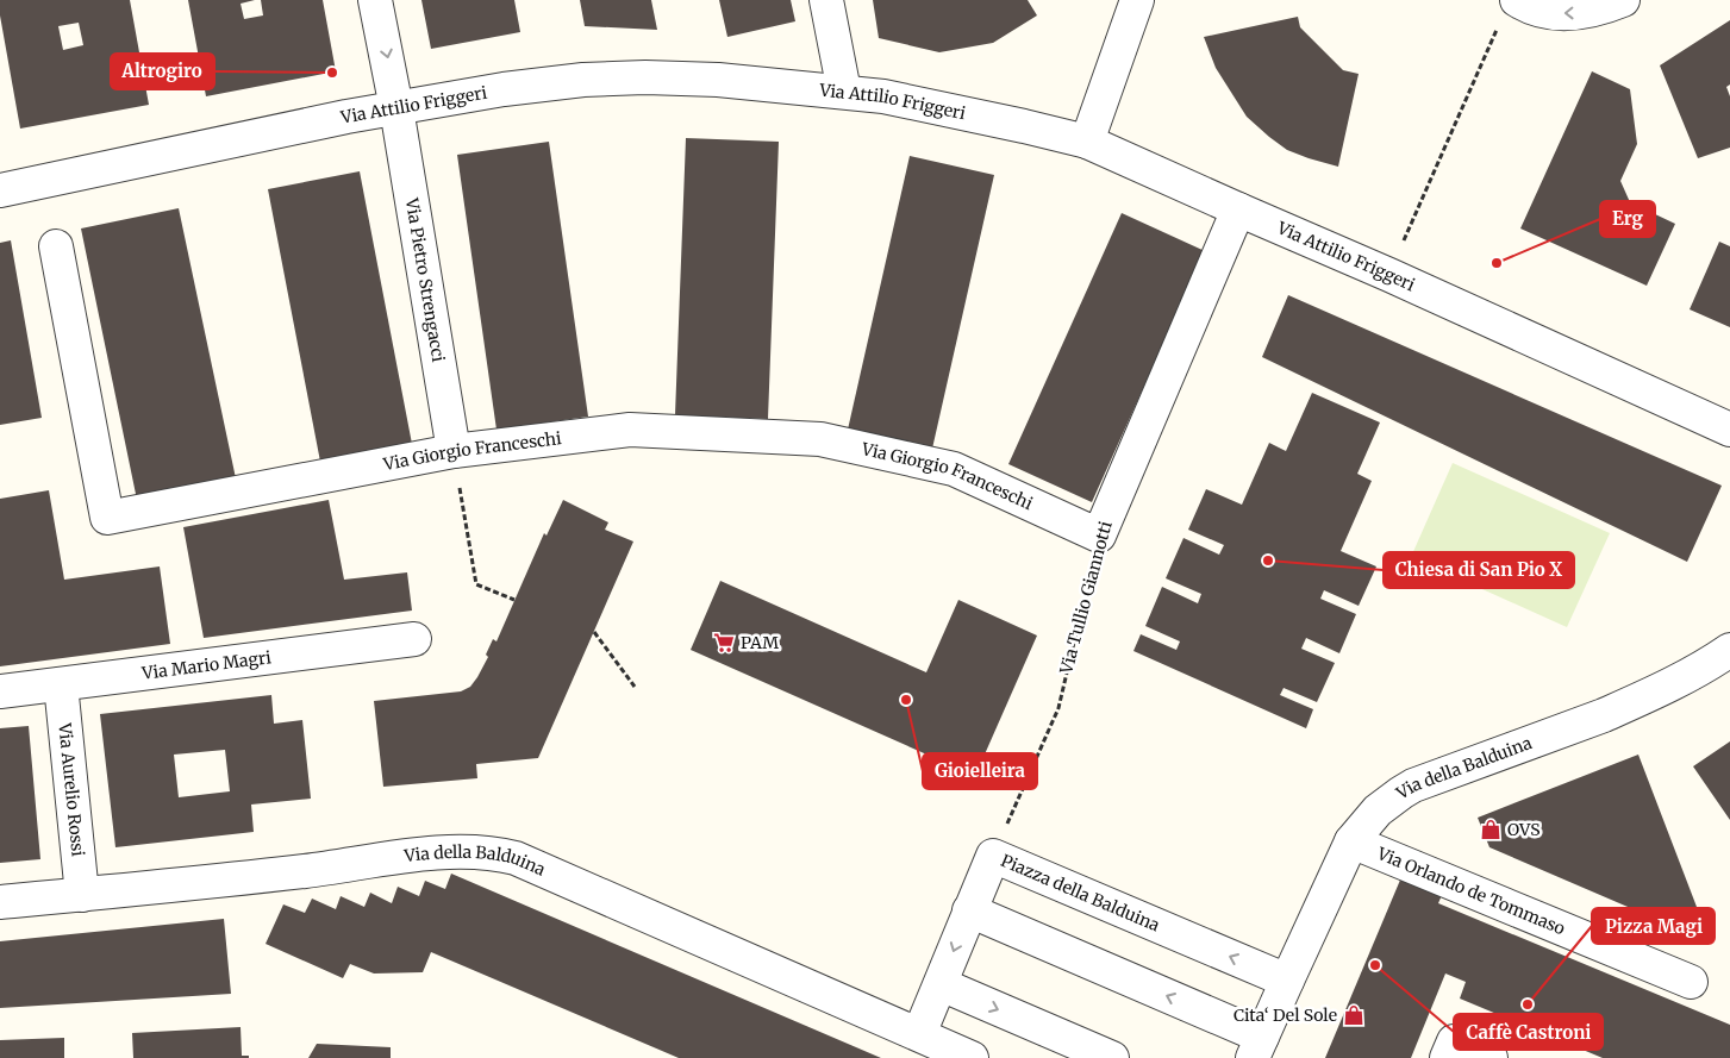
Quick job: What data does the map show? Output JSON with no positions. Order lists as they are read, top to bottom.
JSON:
{
  "streets": {
    "street": [
      "Via Attilio Friggeri",
      "Via Pietro Strengacci",
      "Via Giorgio Franceschi",
      "Via Tullio Giannotti",
      "Via Mario Magri",
      "Via della Balduina",
      "Via Aurelio Rossi",
      "Via Orlando de Tommaso",
      "Piazza della Balduina"
    ]
  },
  "crossings": [
    ["Via Attilio Friggeri", "Via Pietro Strengacci"],
    ["Via Attilio Friggeri", "Via Tullio Giannotti"],
    ["Via Pietro Strengacci", "Via Giorgio Franceschi"],
    ["Via Giorgio Franceschi", "Via Tullio Giannotti"],
    ["Via Tullio Giannotti", "Piazza della Balduina"],
    ["Via Mario Magri", "Via Aurelio Rossi"],
    ["Via della Balduina", "Via Aurelio Rossi"],
    ["Via della Balduina", "Via Orlando de Tommaso"],
    ["Via della Balduina", "Piazza della Balduina"]
  ],
  "places": {
    "other": [
      "Altrogiro",
      "Erg",
      "Chiesa di San Pio X",
      "Gioielleira",
      "Caffè Castroni",
      "Pizza Magi"
    ],
    "supermarket": ["PAM"],
    "shop": ["OVS", "Cita‘ Del Sole"]
  }
}
